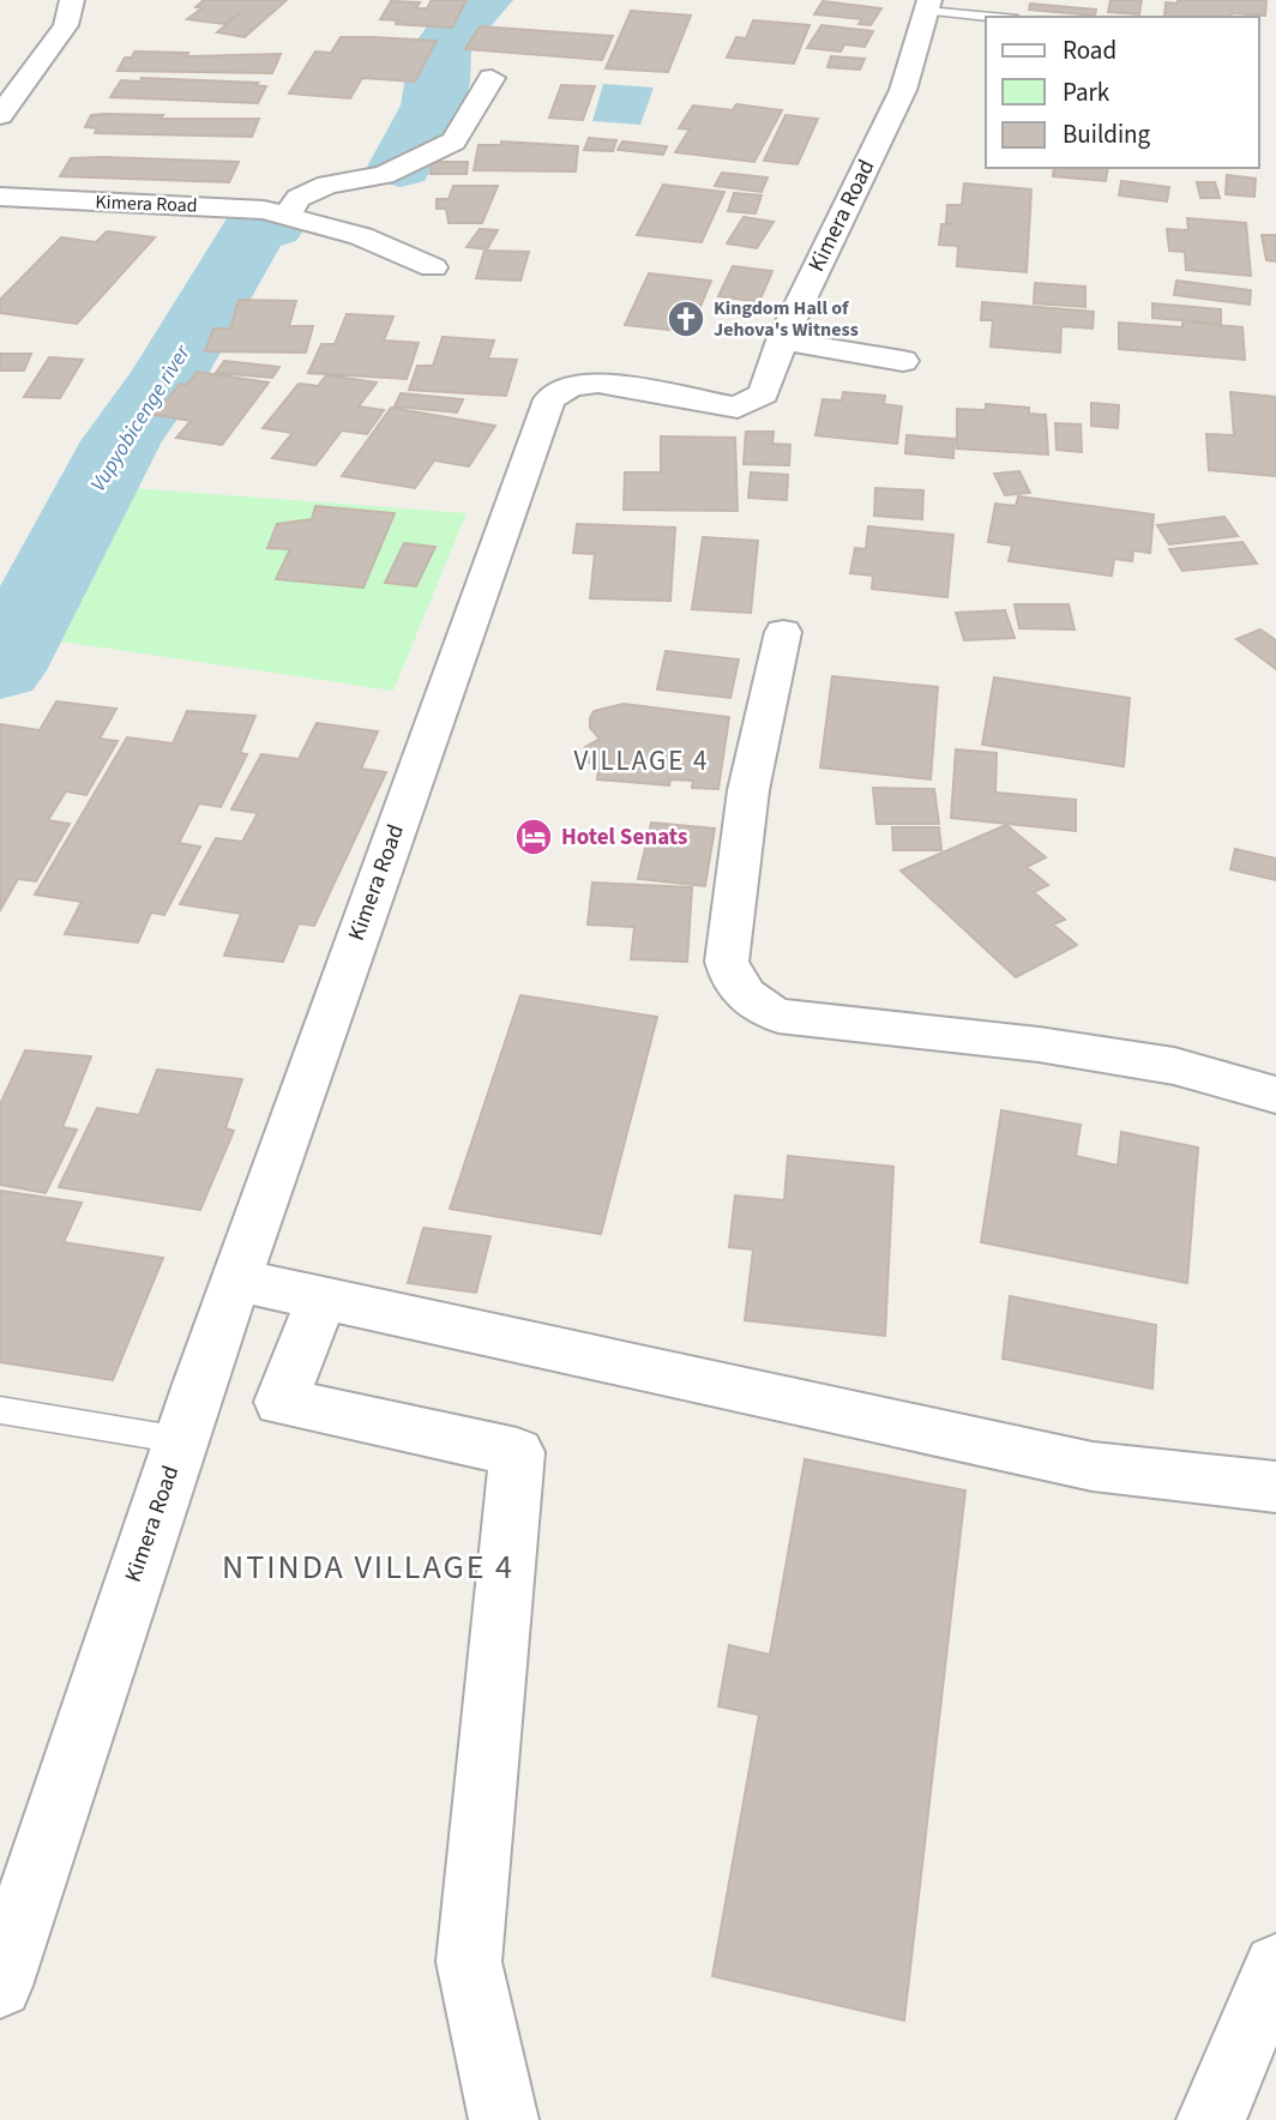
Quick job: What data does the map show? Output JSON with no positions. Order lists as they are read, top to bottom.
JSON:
{
  "streets": {
    "street": ["Kimera Road"]
  },
  "districts": ["VILLAGE 4", "NTINDA VILLAGE 4"],
  "water": ["Vupyobicenge river"],
  "places": {
    "church": ["Kingdom Hall of Jehova's Witness"],
    "hotel": ["Hotel Senats"]
  },
  "legend": ["Road", "Park", "Building"]
}
